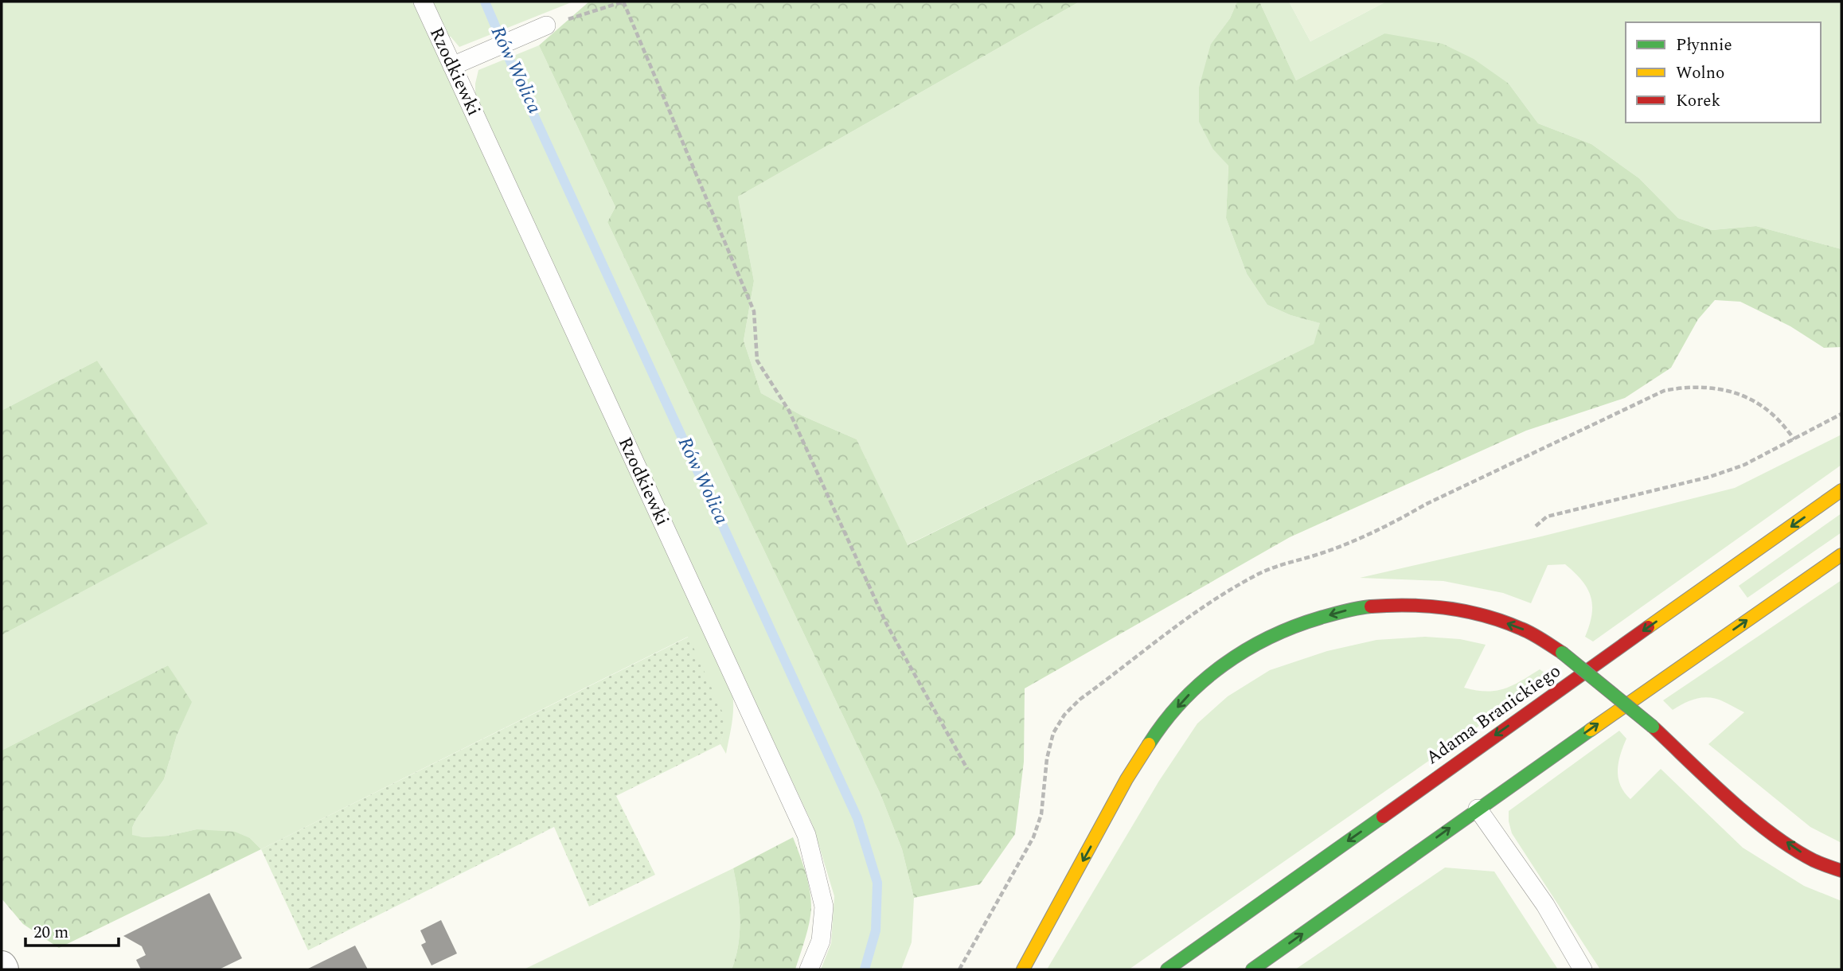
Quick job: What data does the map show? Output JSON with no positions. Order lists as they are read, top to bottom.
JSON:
{
  "streets": {
    "main road": ["Adama Branickiego"],
    "lane": ["Rzodkiewki"]
  },
  "water": ["Rów Wolica"],
  "legend": ["Płynnie", "Wolno", "Korek"],
  "scale_bar": "20 m"
}
